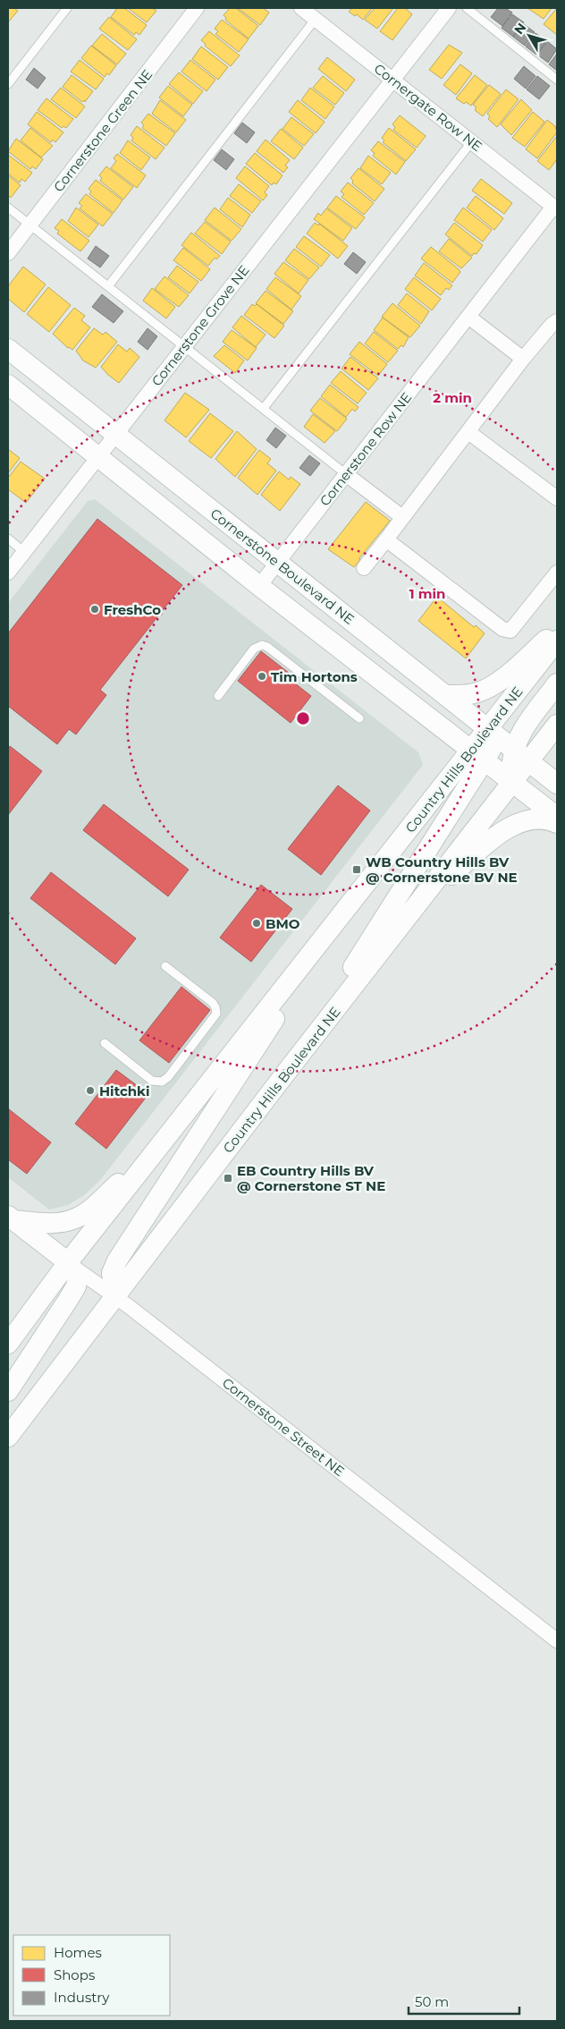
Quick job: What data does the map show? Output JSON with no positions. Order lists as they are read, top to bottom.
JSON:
{
  "streets": {
    "main road": ["Cornerstone Boulevard NE", "Country Hills Boulevard NE", "Cornerstone Street NE"],
    "street": [
      "Cornergate Row NE",
      "Cornerstone Green NE",
      "Cornerstone Grove NE",
      "Cornerstone Row NE"
    ]
  },
  "crossings": [
    ["Cornergate Row NE", "Cornerstone Grove NE"],
    ["Cornergate Row NE", "Cornerstone Row NE"],
    ["Cornerstone Grove NE", "Cornerstone Boulevard NE"],
    ["Cornerstone Row NE", "Cornerstone Boulevard NE"],
    ["Cornerstone Boulevard NE", "Country Hills Boulevard NE"],
    ["Country Hills Boulevard NE", "Cornerstone Street NE"]
  ],
  "places": {
    "other": [
      "FreshCo",
      "Tim Hortons",
      "BMO",
      "Hitchki"
    ],
    "transit": ["WB Country Hills BV @ Cornerstone BV NE", "EB Country Hills BV @ Cornerstone ST NE"]
  },
  "legend": ["Homes", "Shops", "Industry"],
  "scale_bar": "50 m",
  "north": "top left",
  "rings": ["2 min", "1 min"]
}
